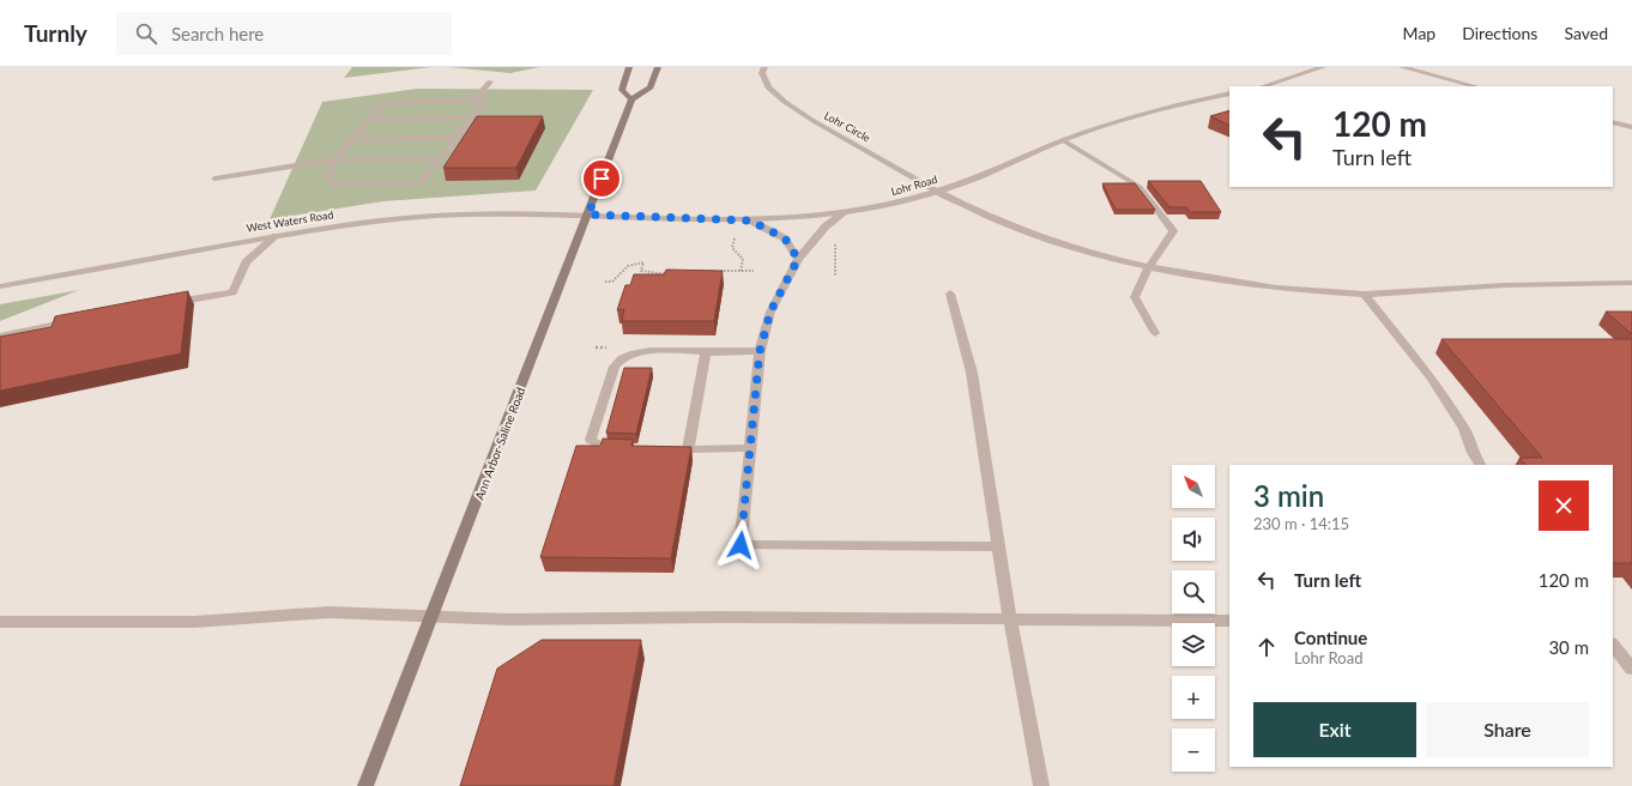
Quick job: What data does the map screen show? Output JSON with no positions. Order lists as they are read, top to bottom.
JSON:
{
  "streets": {
    "main road": ["Ann Arbor-Saline Road"],
    "street": ["Lohr Circle", "Lohr Road", "West Waters Road"]
  },
  "crossings": [
    ["Lohr Circle", "Lohr Road"],
    ["Lohr Road", "West Waters Road"],
    ["Lohr Road", "Ann Arbor-Saline Road"],
    ["West Waters Road", "Ann Arbor-Saline Road"]
  ],
  "north": "top left",
  "page": {
    "header": "Turnly",
    "search": "Search here",
    "nav": ["Map", "Directions", "Saved"],
    "turn": ["120 m", "Turn left"],
    "map_buttons": ["+", "−"],
    "heading": ["3 min", "230 m · 14:15"],
    "list": [
      {
        "name": "Turn left",
        "value": "120 m"
      },
      {
        "name": "Continue",
        "note": "Lohr Road",
        "value": "30 m"
      }
    ],
    "buttons": ["Exit", "Share"]
  }
}
